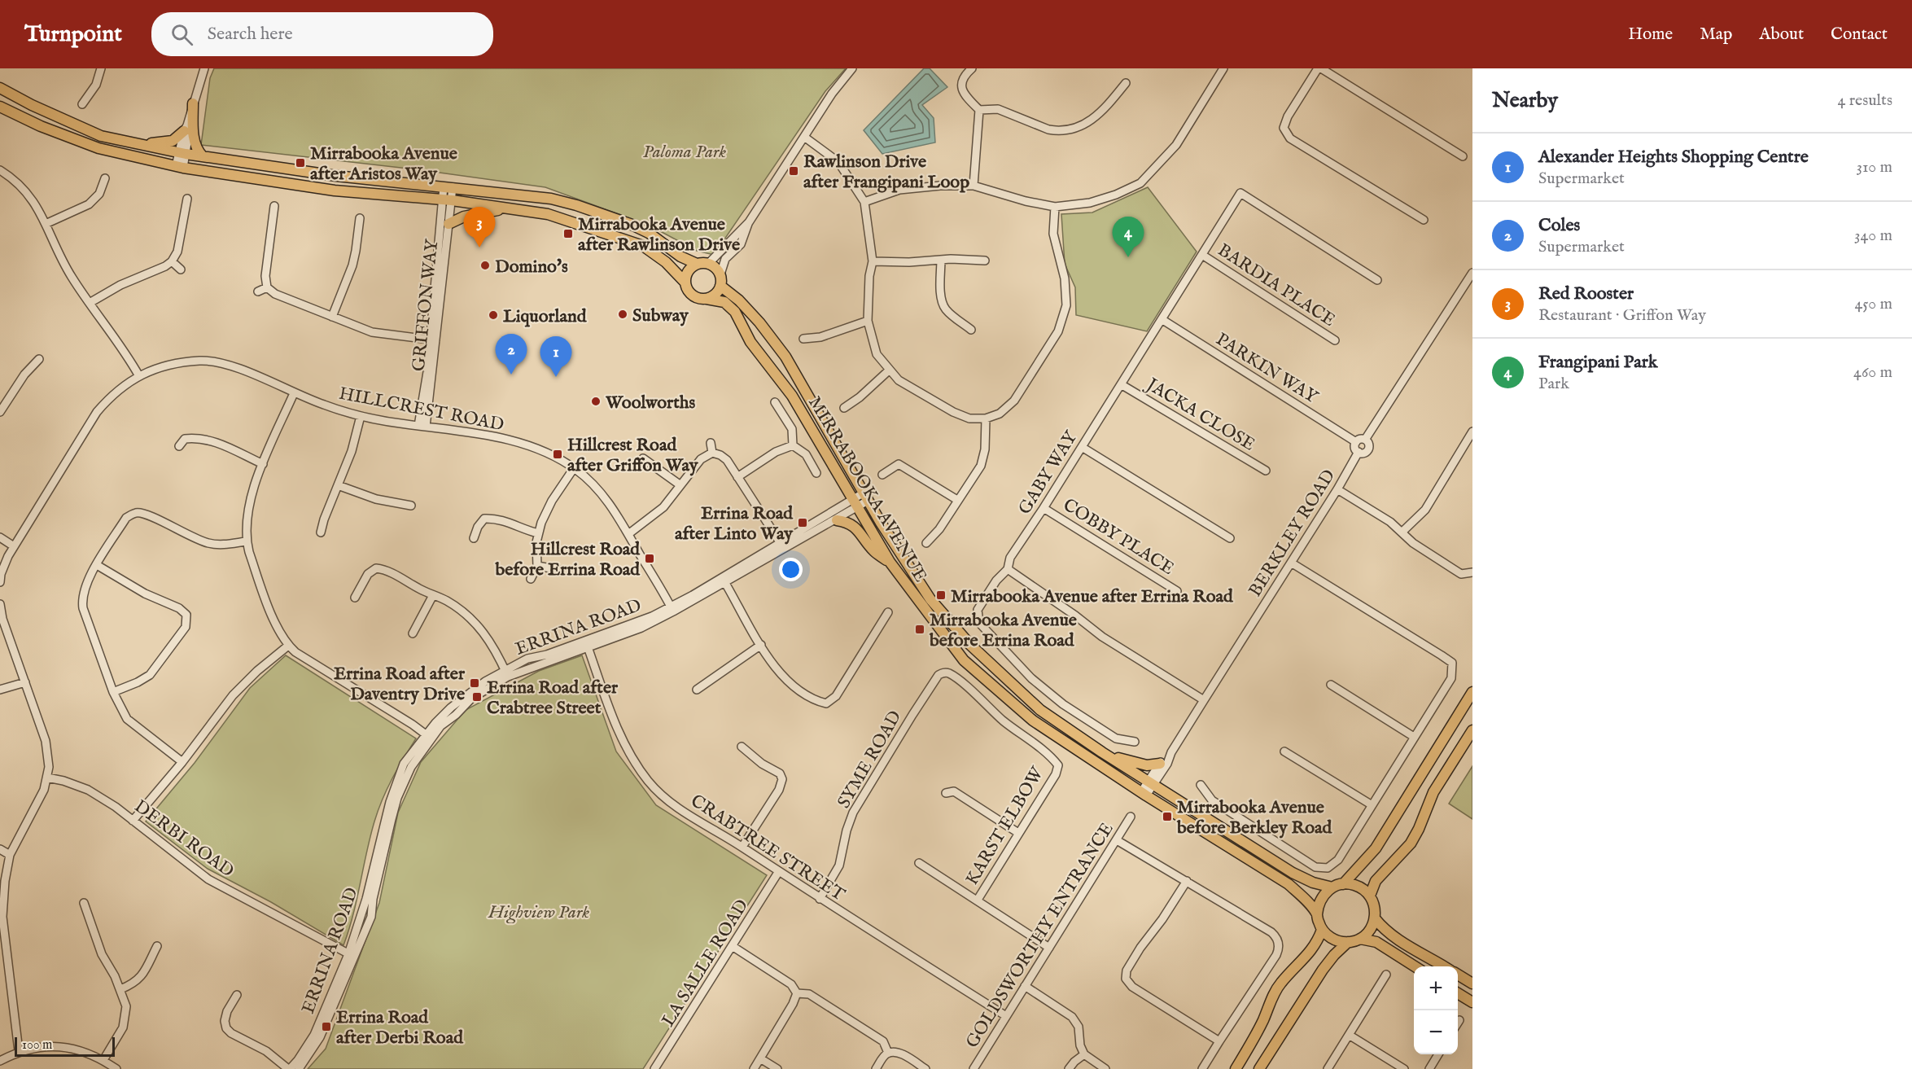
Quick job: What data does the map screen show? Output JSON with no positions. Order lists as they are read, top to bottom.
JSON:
{
  "streets": {
    "main road": ["MIRRABOOKA AVENUE"],
    "street": [
      "BARDIA PLACE",
      "GRIFFON WAY",
      "PARKIN WAY",
      "HILLCREST ROAD",
      "JACKA CLOSE",
      "GABY WAY",
      "BERKLEY ROAD",
      "COBBY PLACE",
      "ERRINA ROAD",
      "SYME ROAD",
      "KARST ELBOW",
      "DERBI ROAD",
      "CRABTREE STREET",
      "GOLDSWORTHY ENTRANCE",
      "LA SALLE ROAD"
    ]
  },
  "crossings": [
    ["BARDIA PLACE", "GABY WAY"],
    ["GRIFFON WAY", "HILLCREST ROAD"],
    ["GRIFFON WAY", "MIRRABOOKA AVENUE"],
    ["PARKIN WAY", "GABY WAY"],
    ["PARKIN WAY", "BERKLEY ROAD"],
    ["HILLCREST ROAD", "ERRINA ROAD"],
    ["JACKA CLOSE", "GABY WAY"],
    ["GABY WAY", "COBBY PLACE"],
    ["MIRRABOOKA AVENUE", "BERKLEY ROAD"],
    ["MIRRABOOKA AVENUE", "ERRINA ROAD"],
    ["ERRINA ROAD", "DERBI ROAD"],
    ["ERRINA ROAD", "CRABTREE STREET"],
    ["SYME ROAD", "KARST ELBOW"],
    ["SYME ROAD", "CRABTREE STREET"],
    ["CRABTREE STREET", "GOLDSWORTHY ENTRANCE"],
    ["CRABTREE STREET", "LA SALLE ROAD"]
  ],
  "parks": ["Paloma Park", "Highview Park"],
  "places": {
    "transit": [
      "Mirrabooka Avenue after Aristos Way",
      "Rawlinson Drive after Frangipani Loop",
      "Mirrabooka Avenue after Rawlinson Drive",
      "Hillcrest Road after Griffon Way",
      "Errina Road after Linto Way",
      "Hillcrest Road before Errina Road",
      "Mirrabooka Avenue after Errina Road",
      "Mirrabooka Avenue before Errina Road",
      "Errina Road after Daventry Drive",
      "Errina Road after Crabtree Street",
      "Mirrabooka Avenue before Berkley Road",
      "Errina Road after Derbi Road"
    ],
    "other": [
      "Domino's",
      "Subway",
      "Liquorland",
      "Woolworths"
    ]
  },
  "scale_bar": "100 m",
  "page": {
    "header": "Turnpoint",
    "search": "Search here",
    "nav": [
      "Home",
      "Map",
      "About",
      "Contact"
    ],
    "heading": ["Nearby", "4 results"],
    "list": [
      {
        "mark": "1",
        "name": "Alexander Heights Shopping Centre",
        "note": "Supermarket",
        "value": "310 m"
      },
      {
        "mark": "2",
        "name": "Coles",
        "note": "Supermarket",
        "value": "340 m"
      },
      {
        "mark": "3",
        "name": "Red Rooster",
        "note": "Restaurant · Griffon Way",
        "value": "450 m"
      },
      {
        "mark": "4",
        "name": "Frangipani Park",
        "note": "Park",
        "value": "460 m"
      }
    ],
    "pins": [
      "3",
      "4",
      "2",
      "1"
    ],
    "map_buttons": ["+", "−"],
    "scale": "100 m"
  }
}
